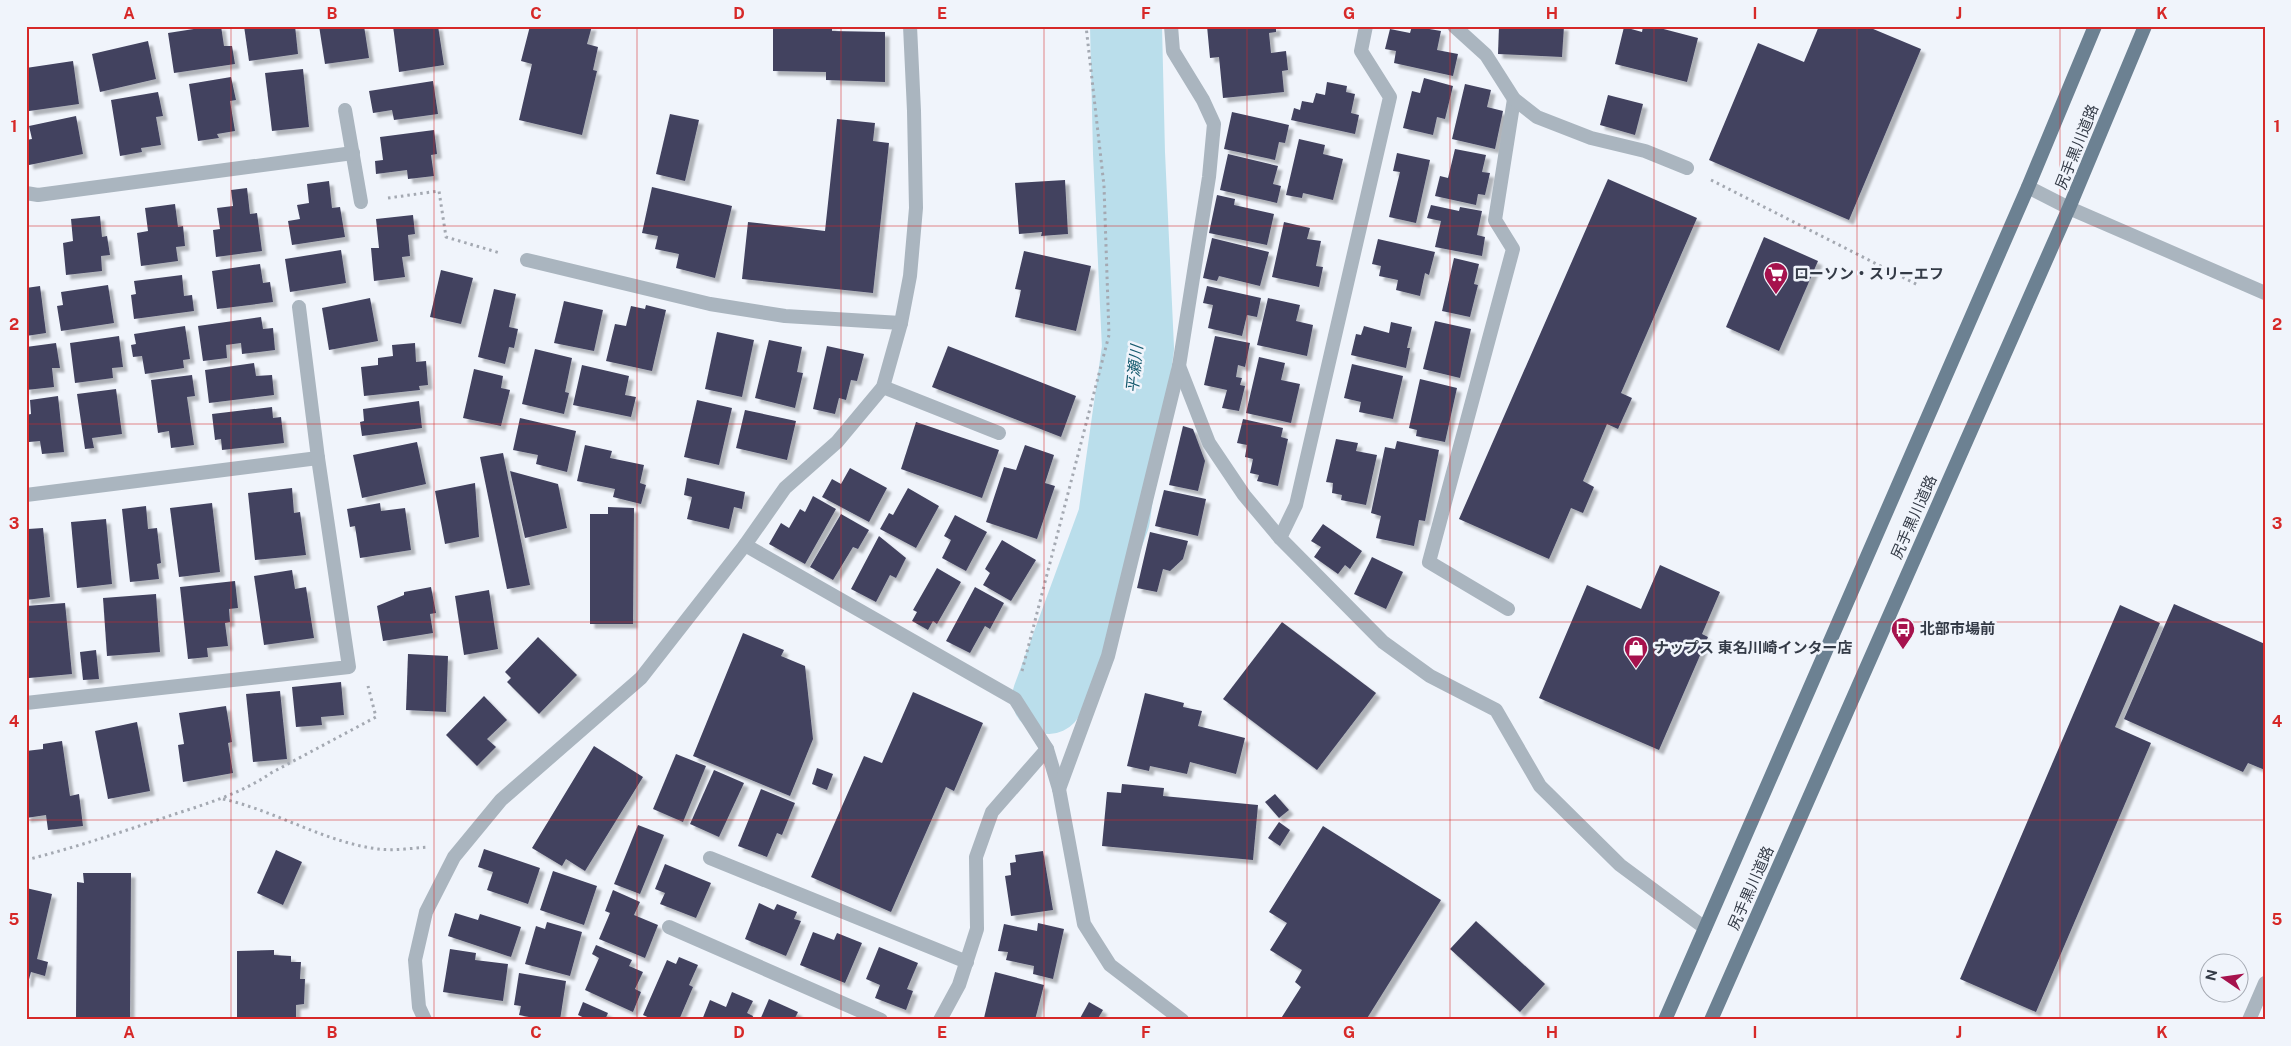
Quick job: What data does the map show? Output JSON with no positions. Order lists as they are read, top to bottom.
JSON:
{
  "streets": {
    "main road": ["尻手黒川道路"]
  },
  "water": ["平瀬川"],
  "places": {
    "supermarket": ["ローソン・スリーエフ"],
    "bus stop": ["北部市場前"],
    "shop": ["ナップス 東名川崎インター店"]
  },
  "north": "left",
  "grid": {
    "columns": [
      "A",
      "B",
      "C",
      "D",
      "E",
      "F",
      "G",
      "H",
      "I",
      "J",
      "K"
    ],
    "rows": [
      "1",
      "2",
      "3",
      "4",
      "5"
    ]
  }
}
